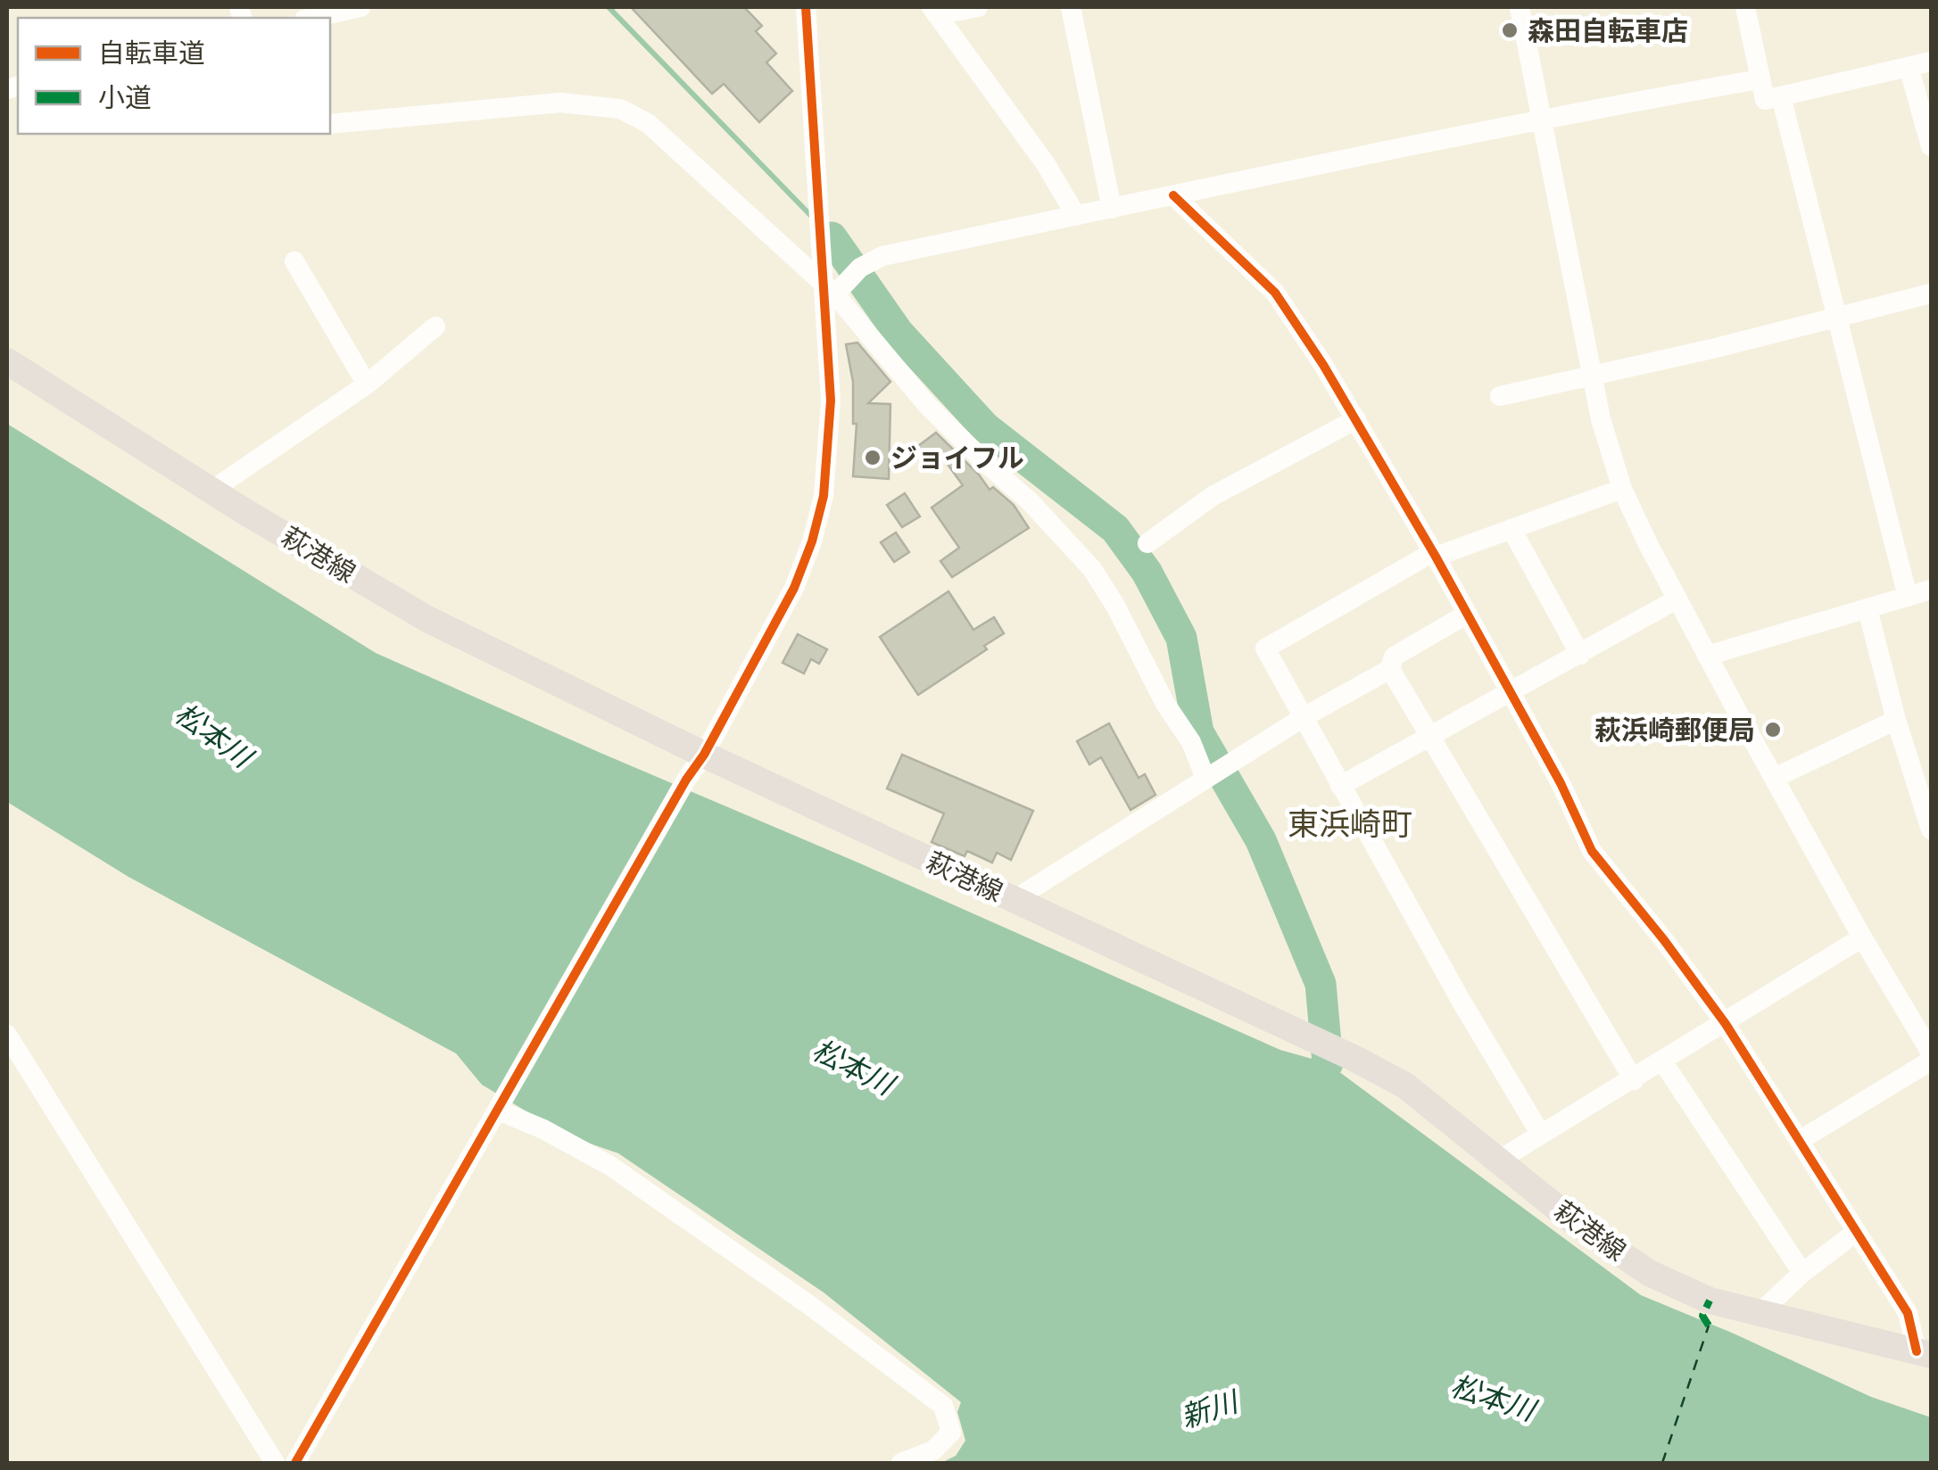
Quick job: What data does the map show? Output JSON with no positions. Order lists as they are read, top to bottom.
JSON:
{
  "streets": {
    "main road": ["萩港線"]
  },
  "districts": ["東浜崎町"],
  "water": ["松本川", "新川"],
  "places": ["森田自転車店", "ジョイフル", "萩浜崎郵便局"],
  "legend": ["自転車道", "小道"]
}
